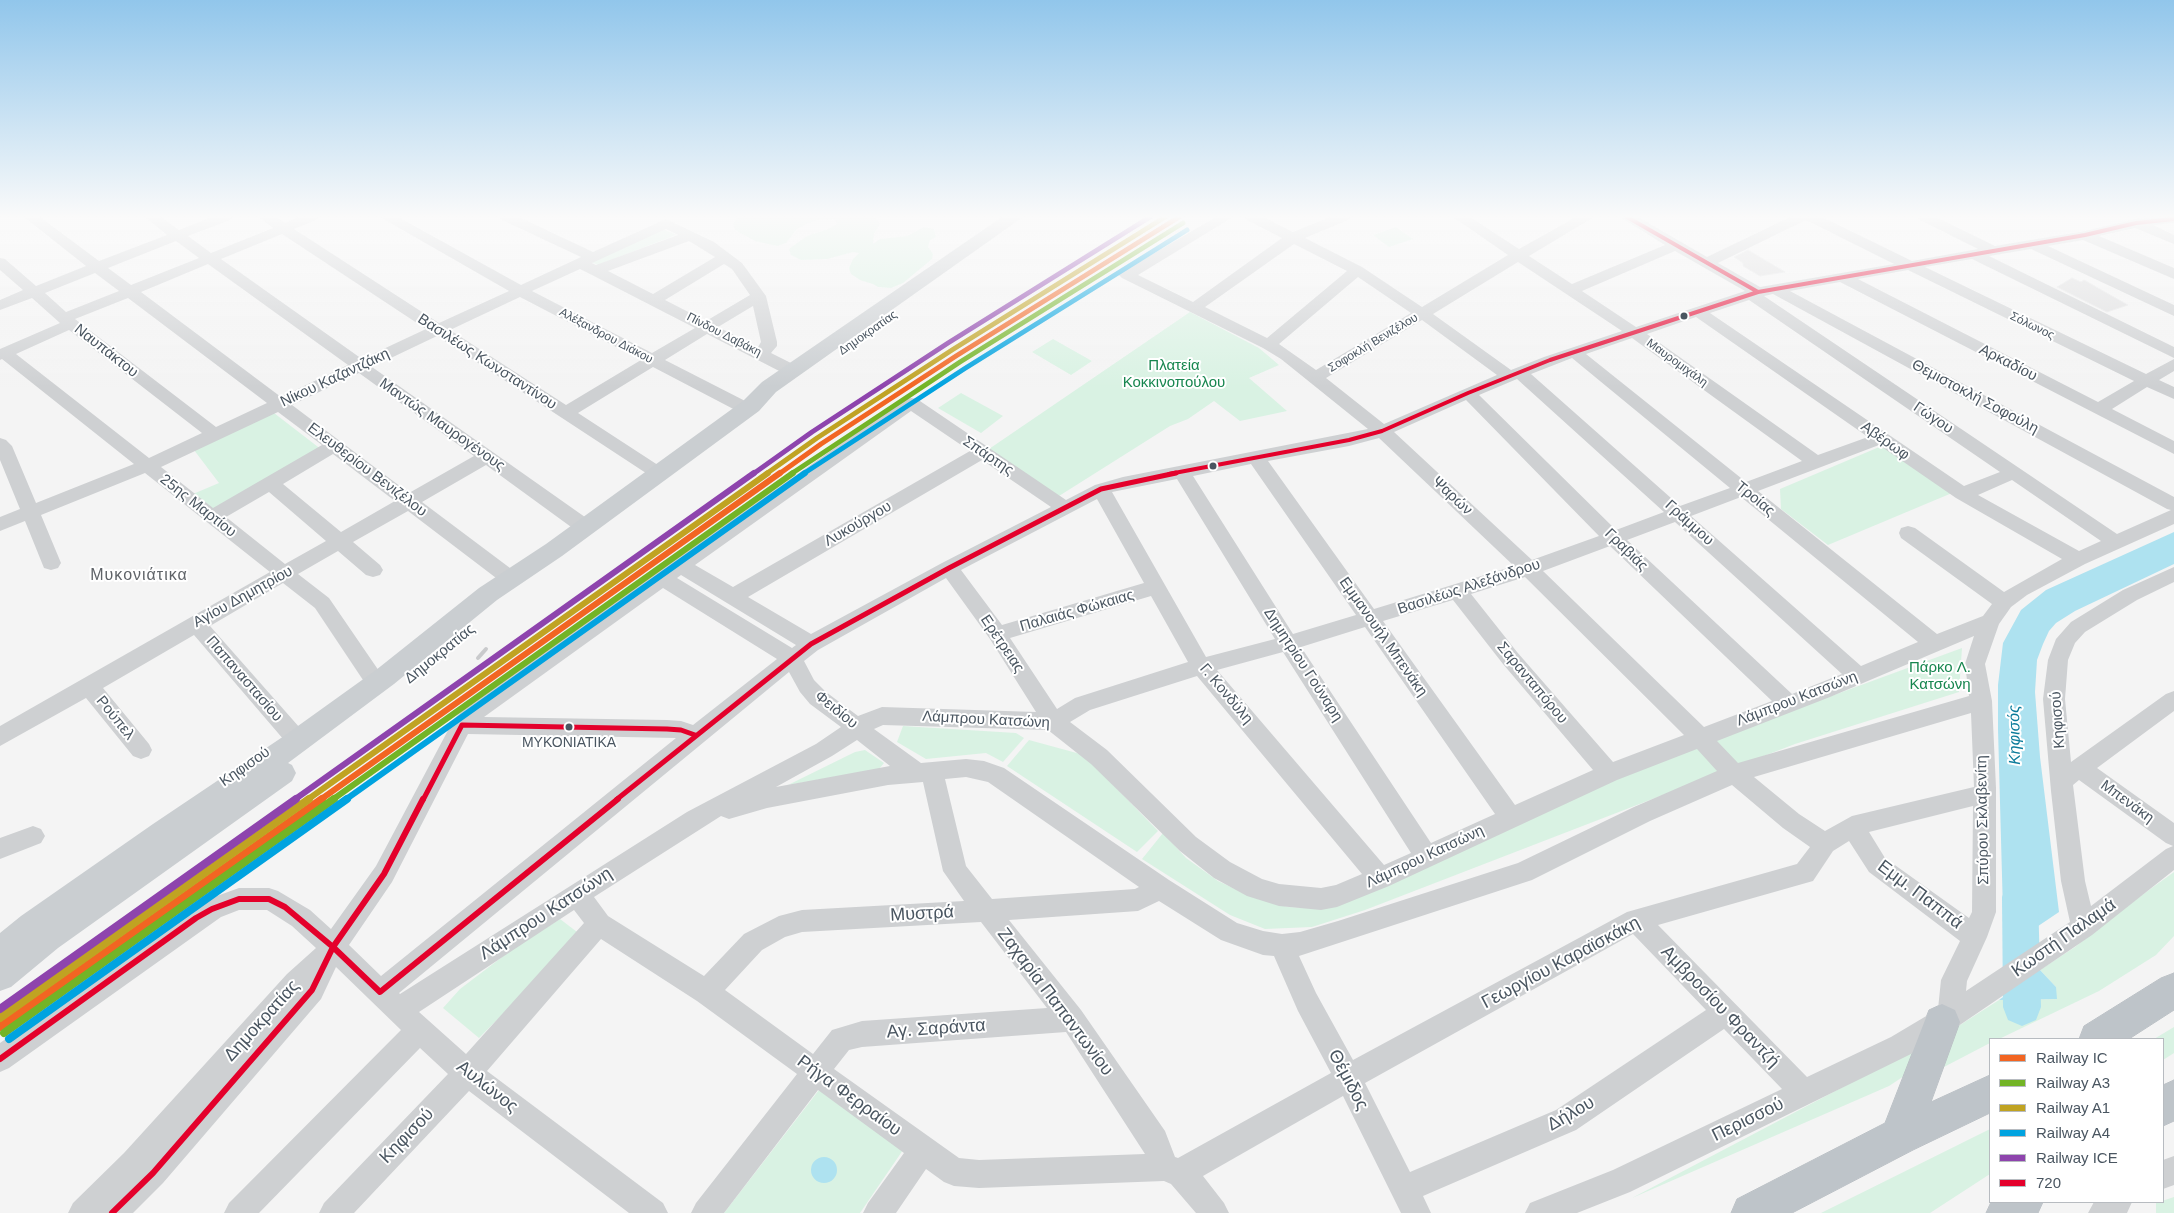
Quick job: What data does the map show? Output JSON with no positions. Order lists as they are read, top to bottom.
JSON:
{
  "streets": {
    "main road": ["Δημοκρατίας"],
    "street": [
      "Σόλωνος",
      "Πίνδου Δαβάκη",
      "Αλέξανδρου Διάκου",
      "Σοφοκλή Βενιζέλου",
      "Ναυπάκτου",
      "Βασιλέως Κωνσταντίνου",
      "Μαυρομιχάλη",
      "Αρκαδίου",
      "Νίκου Καζαντζάκη",
      "Θεμιστοκλή Σοφούλη",
      "Γώγου",
      "Μαντώς Μαυρογένους",
      "Αβέρωφ",
      "Σπάρτης",
      "Ελευθερίου Βενιζέλου",
      "Ψαρών",
      "Τροίας",
      "25ης Μαρτίου",
      "Γράμμου",
      "Λυκούργου",
      "Γραβιάς",
      "Βασιλέως Αλεξάνδρου",
      "Αγίου Δημητρίου",
      "Παλαιάς Φώκαιας",
      "Εμμανουήλ Μπενάκη",
      "Ερέτρειας",
      "Δημητρίου Γούναρη",
      "Παπαναστασίου",
      "Σαρανταπόρου",
      "Γ. Κονδύλη",
      "Λάμπρου Κατσώνη",
      "Φειδίου",
      "Ρούπελ",
      "Κηφισού",
      "Μπενάκη",
      "Σπύρου Σκλαβενίτη",
      "Εμμ. Παππά",
      "Μυστρά",
      "Κωστή Παλαμά",
      "Γεωργίου Καραϊσκάκη",
      "Ζαχαρία Παπαντωνίου",
      "Αμβροσίου Φραντζή",
      "Αγ. Σαράντα",
      "Θέμιδος",
      "Αυλώνος",
      "Ρήγα Φερραίου",
      "Δήλου",
      "Περισσού"
    ]
  },
  "crossings": [
    ["Δημοκρατίας", "Πίνδου Δαβάκη"],
    ["Δημοκρατίας", "Αλέξανδρου Διάκου"],
    ["Δημοκρατίας", "Βασιλέως Κωνσταντίνου"],
    ["Δημοκρατίας", "Μαντώς Μαυρογένους"],
    ["Δημοκρατίας", "Ελευθερίου Βενιζέλου"],
    ["Δημοκρατίας", "Κηφισού"],
    ["Δημοκρατίας", "Αυλώνος"],
    ["Αλέξανδρου Διάκου", "Νίκου Καζαντζάκη"],
    ["Σοφοκλή Βενιζέλου", "Ψαρών"],
    ["Σοφοκλή Βενιζέλου", "Γράμμου"],
    ["Ναυπάκτου", "Νίκου Καζαντζάκη"],
    ["Βασιλέως Κωνσταντίνου", "Νίκου Καζαντζάκη"],
    ["Μαυρομιχάλη", "Βασιλέως Αλεξάνδρου"],
    ["Νίκου Καζαντζάκη", "Μαντώς Μαυρογένους"],
    ["Νίκου Καζαντζάκη", "Ελευθερίου Βενιζέλου"],
    ["Νίκου Καζαντζάκη", "25ης Μαρτίου"],
    ["Μαντώς Μαυρογένους", "Αγίου Δημητρίου"],
    ["Αβέρωφ", "Βασιλέως Αλεξάνδρου"],
    ["Σπάρτης", "Λυκούργου"],
    ["Ελευθερίου Βενιζέλου", "Αγίου Δημητρίου"],
    ["Ψαρών", "Βασιλέως Αλεξάνδρου"],
    ["Ψαρών", "Λάμπρου Κατσώνη"],
    ["Τροίας", "Βασιλέως Αλεξάνδρου"],
    ["Τροίας", "Λάμπρου Κατσώνη"],
    ["25ης Μαρτίου", "Αγίου Δημητρίου"],
    ["25ης Μαρτίου", "Κηφισού"],
    ["Γράμμου", "Βασιλέως Αλεξάνδρου"],
    ["Γράμμου", "Λάμπρου Κατσώνη"],
    ["Γραβιάς", "Βασιλέως Αλεξάνδρου"],
    ["Γραβιάς", "Λάμπρου Κατσώνη"],
    ["Βασιλέως Αλεξάνδρου", "Εμμανουήλ Μπενάκη"],
    ["Βασιλέως Αλεξάνδρου", "Ερέτρειας"],
    ["Βασιλέως Αλεξάνδρου", "Δημητρίου Γούναρη"],
    ["Βασιλέως Αλεξάνδρου", "Σαρανταπόρου"],
    ["Βασιλέως Αλεξάνδρου", "Γ. Κονδύλη"],
    ["Βασιλέως Αλεξάνδρου", "Λάμπρου Κατσώνη"],
    ["Αγίου Δημητρίου", "Παπαναστασίου"],
    ["Αγίου Δημητρίου", "Ρούπελ"],
    ["Παλαιάς Φώκαιας", "Ερέτρειας"],
    ["Παλαιάς Φώκαιας", "Γ. Κονδύλη"],
    ["Εμμανουήλ Μπενάκη", "Λάμπρου Κατσώνη"],
    ["Ερέτρειας", "Λάμπρου Κατσώνη"],
    ["Δημητρίου Γούναρη", "Λάμπρου Κατσώνη"],
    ["Παπαναστασίου", "Κηφισού"],
    ["Σαρανταπόρου", "Λάμπρου Κατσώνη"],
    ["Γ. Κονδύλη", "Λάμπρου Κατσώνη"],
    ["Λάμπρου Κατσώνη", "Φειδίου"],
    ["Λάμπρου Κατσώνη", "Σπύρου Σκλαβενίτη"],
    ["Λάμπρου Κατσώνη", "Μυστρά"],
    ["Λάμπρου Κατσώνη", "Ζαχαρία Παπαντωνίου"],
    ["Λάμπρου Κατσώνη", "Θέμιδος"],
    ["Λάμπρου Κατσώνη", "Αυλώνος"],
    ["Λάμπρου Κατσώνη", "Ρήγα Φερραίου"],
    ["Φειδίου", "Ζαχαρία Παπαντωνίου"],
    ["Κηφισού", "Μπενάκη"],
    ["Κηφισού", "Κωστή Παλαμά"],
    ["Κηφισού", "Αυλώνος"],
    ["Κηφισού", "Ρήγα Φερραίου"],
    ["Σπύρου Σκλαβενίτη", "Εμμ. Παππά"],
    ["Σπύρου Σκλαβενίτη", "Κωστή Παλαμά"],
    ["Σπύρου Σκλαβενίτη", "Γεωργίου Καραϊσκάκη"],
    ["Σπύρου Σκλαβενίτη", "Περισσού"],
    ["Εμμ. Παππά", "Γεωργίου Καραϊσκάκη"],
    ["Μυστρά", "Ζαχαρία Παπαντωνίου"],
    ["Μυστρά", "Ρήγα Φερραίου"],
    ["Κωστή Παλαμά", "Περισσού"],
    ["Γεωργίου Καραϊσκάκη", "Ζαχαρία Παπαντωνίου"],
    ["Γεωργίου Καραϊσκάκη", "Αμβροσίου Φραντζή"],
    ["Γεωργίου Καραϊσκάκη", "Θέμιδος"],
    ["Γεωργίου Καραϊσκάκη", "Ρήγα Φερραίου"],
    ["Ζαχαρία Παπαντωνίου", "Αγ. Σαράντα"],
    ["Ζαχαρία Παπαντωνίου", "Ρήγα Φερραίου"],
    ["Αμβροσίου Φραντζή", "Δήλου"],
    ["Αμβροσίου Φραντζή", "Περισσού"],
    ["Αγ. Σαράντα", "Ρήγα Φερραίου"],
    ["Θέμιδος", "Δήλου"]
  ],
  "districts": ["Μυκονιάτικα"],
  "water": ["Κηφισός"],
  "parks": ["Πλατεία Κοκκινοπούλου", "Πάρκο Λ. Κατσώνη"],
  "places": ["ΜΥΚΟΝΙΑΤΙΚΑ"],
  "lines": [
    "rail line IC",
    "rail line A3",
    "rail line A1",
    "rail line A4",
    "rail line ICE",
    "transit line 720"
  ],
  "legend": [
    "Railway IC",
    "Railway A3",
    "Railway A1",
    "Railway A4",
    "Railway ICE",
    "720"
  ]
}
